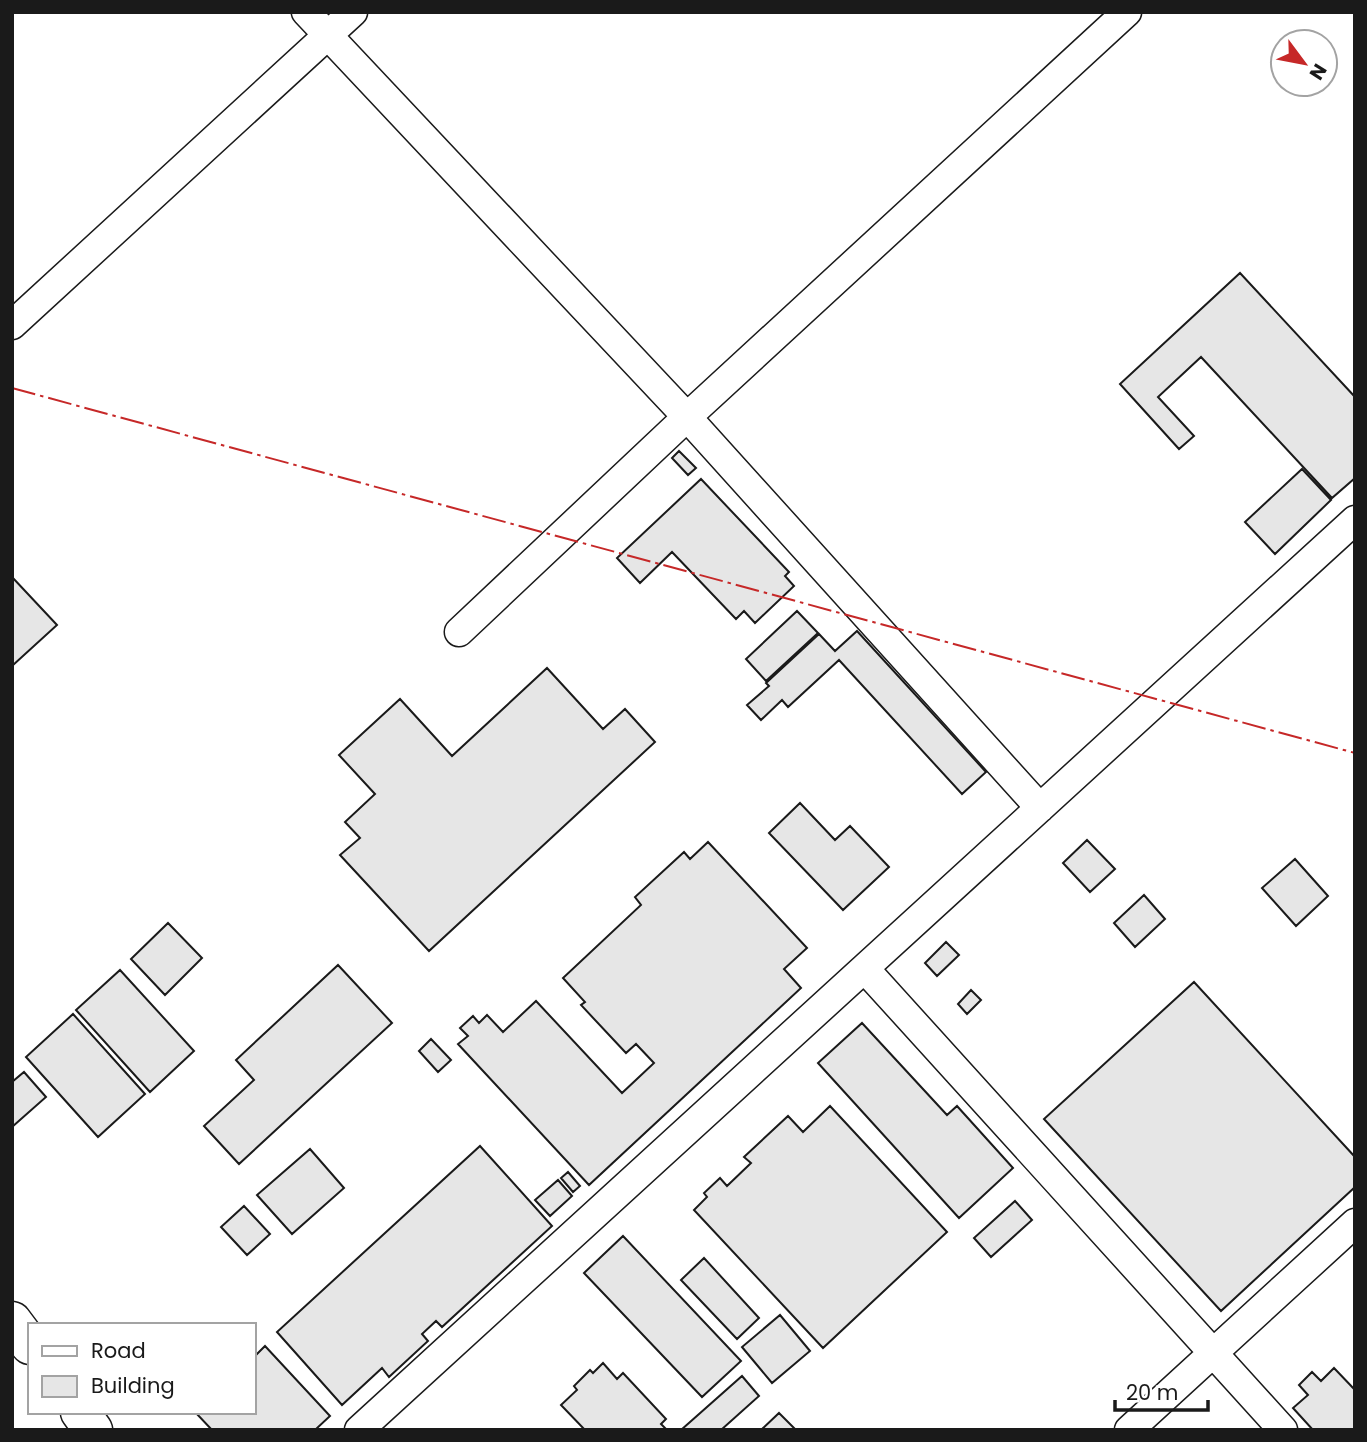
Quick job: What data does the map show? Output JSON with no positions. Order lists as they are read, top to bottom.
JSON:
{
  "legend": ["Road", "Building"],
  "scale_bar": "20 m",
  "north": "bottom right"
}
